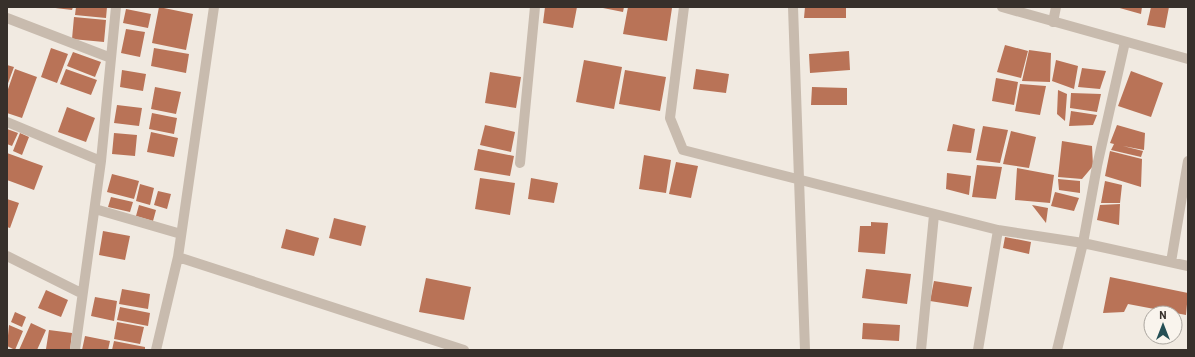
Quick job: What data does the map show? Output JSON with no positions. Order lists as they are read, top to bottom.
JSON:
{
  "north": "top"
}
